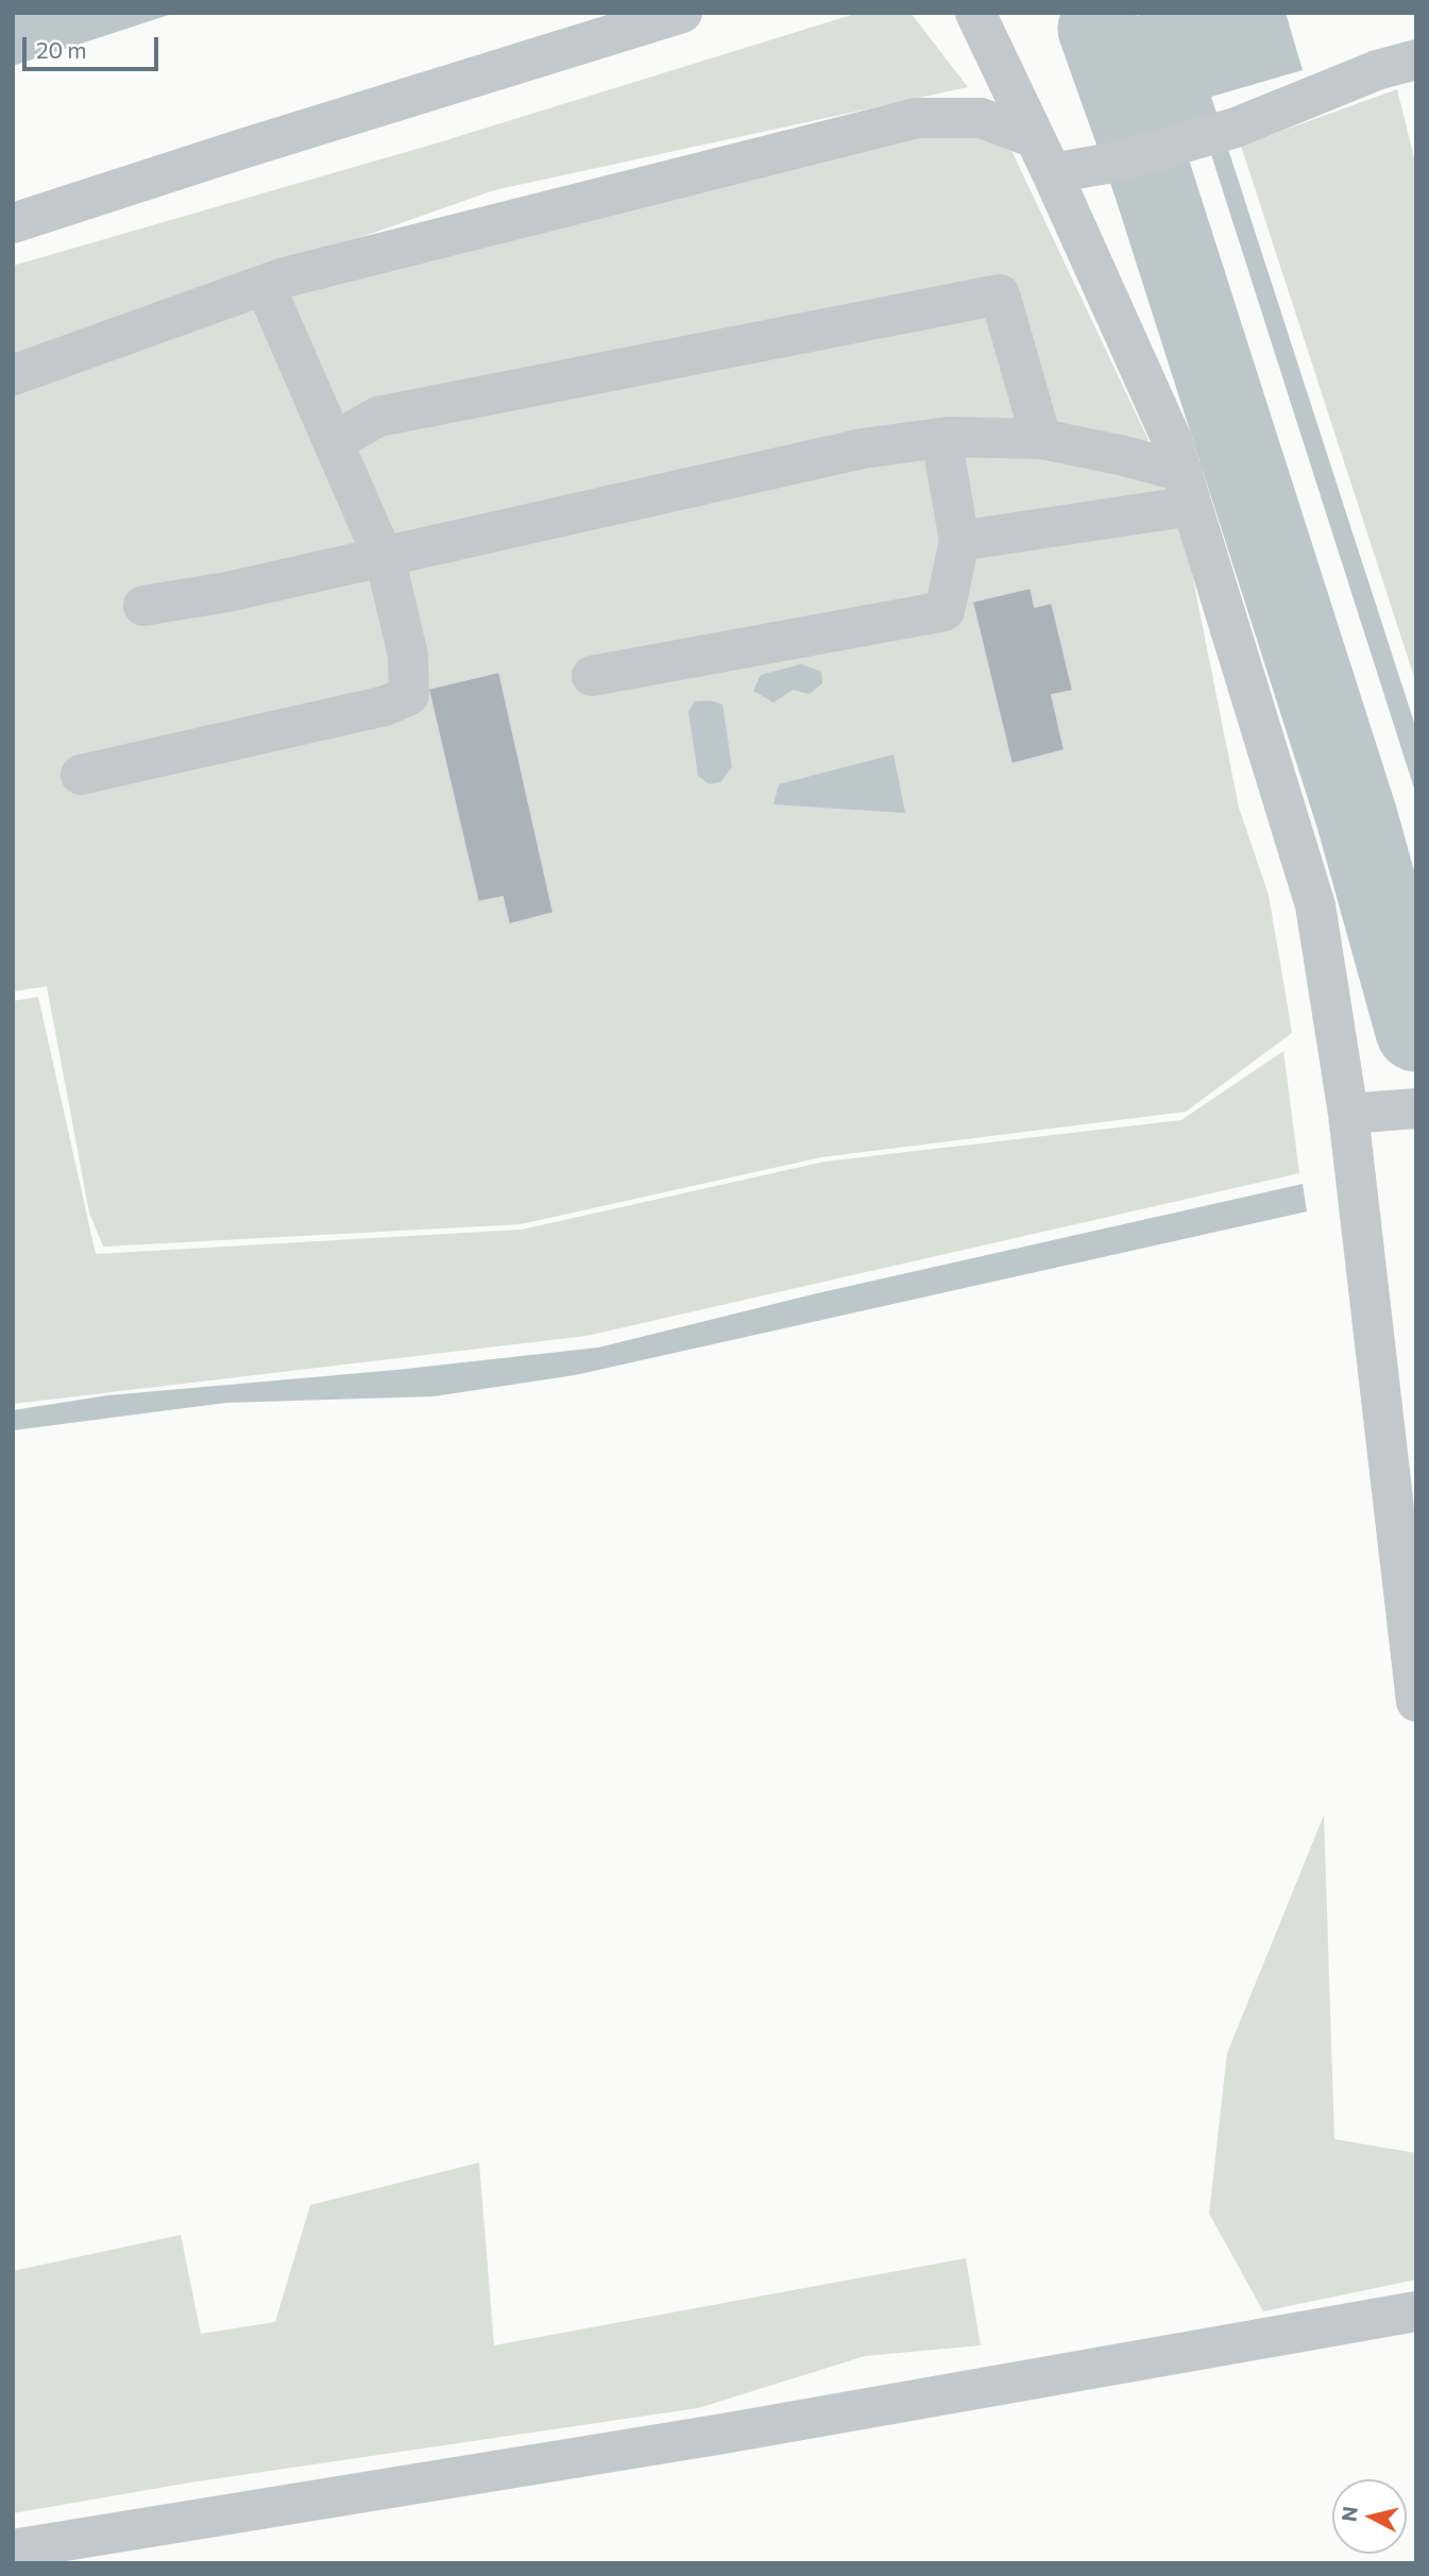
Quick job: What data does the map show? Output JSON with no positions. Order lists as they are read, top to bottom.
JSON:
{
  "scale_bar": "20 m",
  "north": "left"
}
